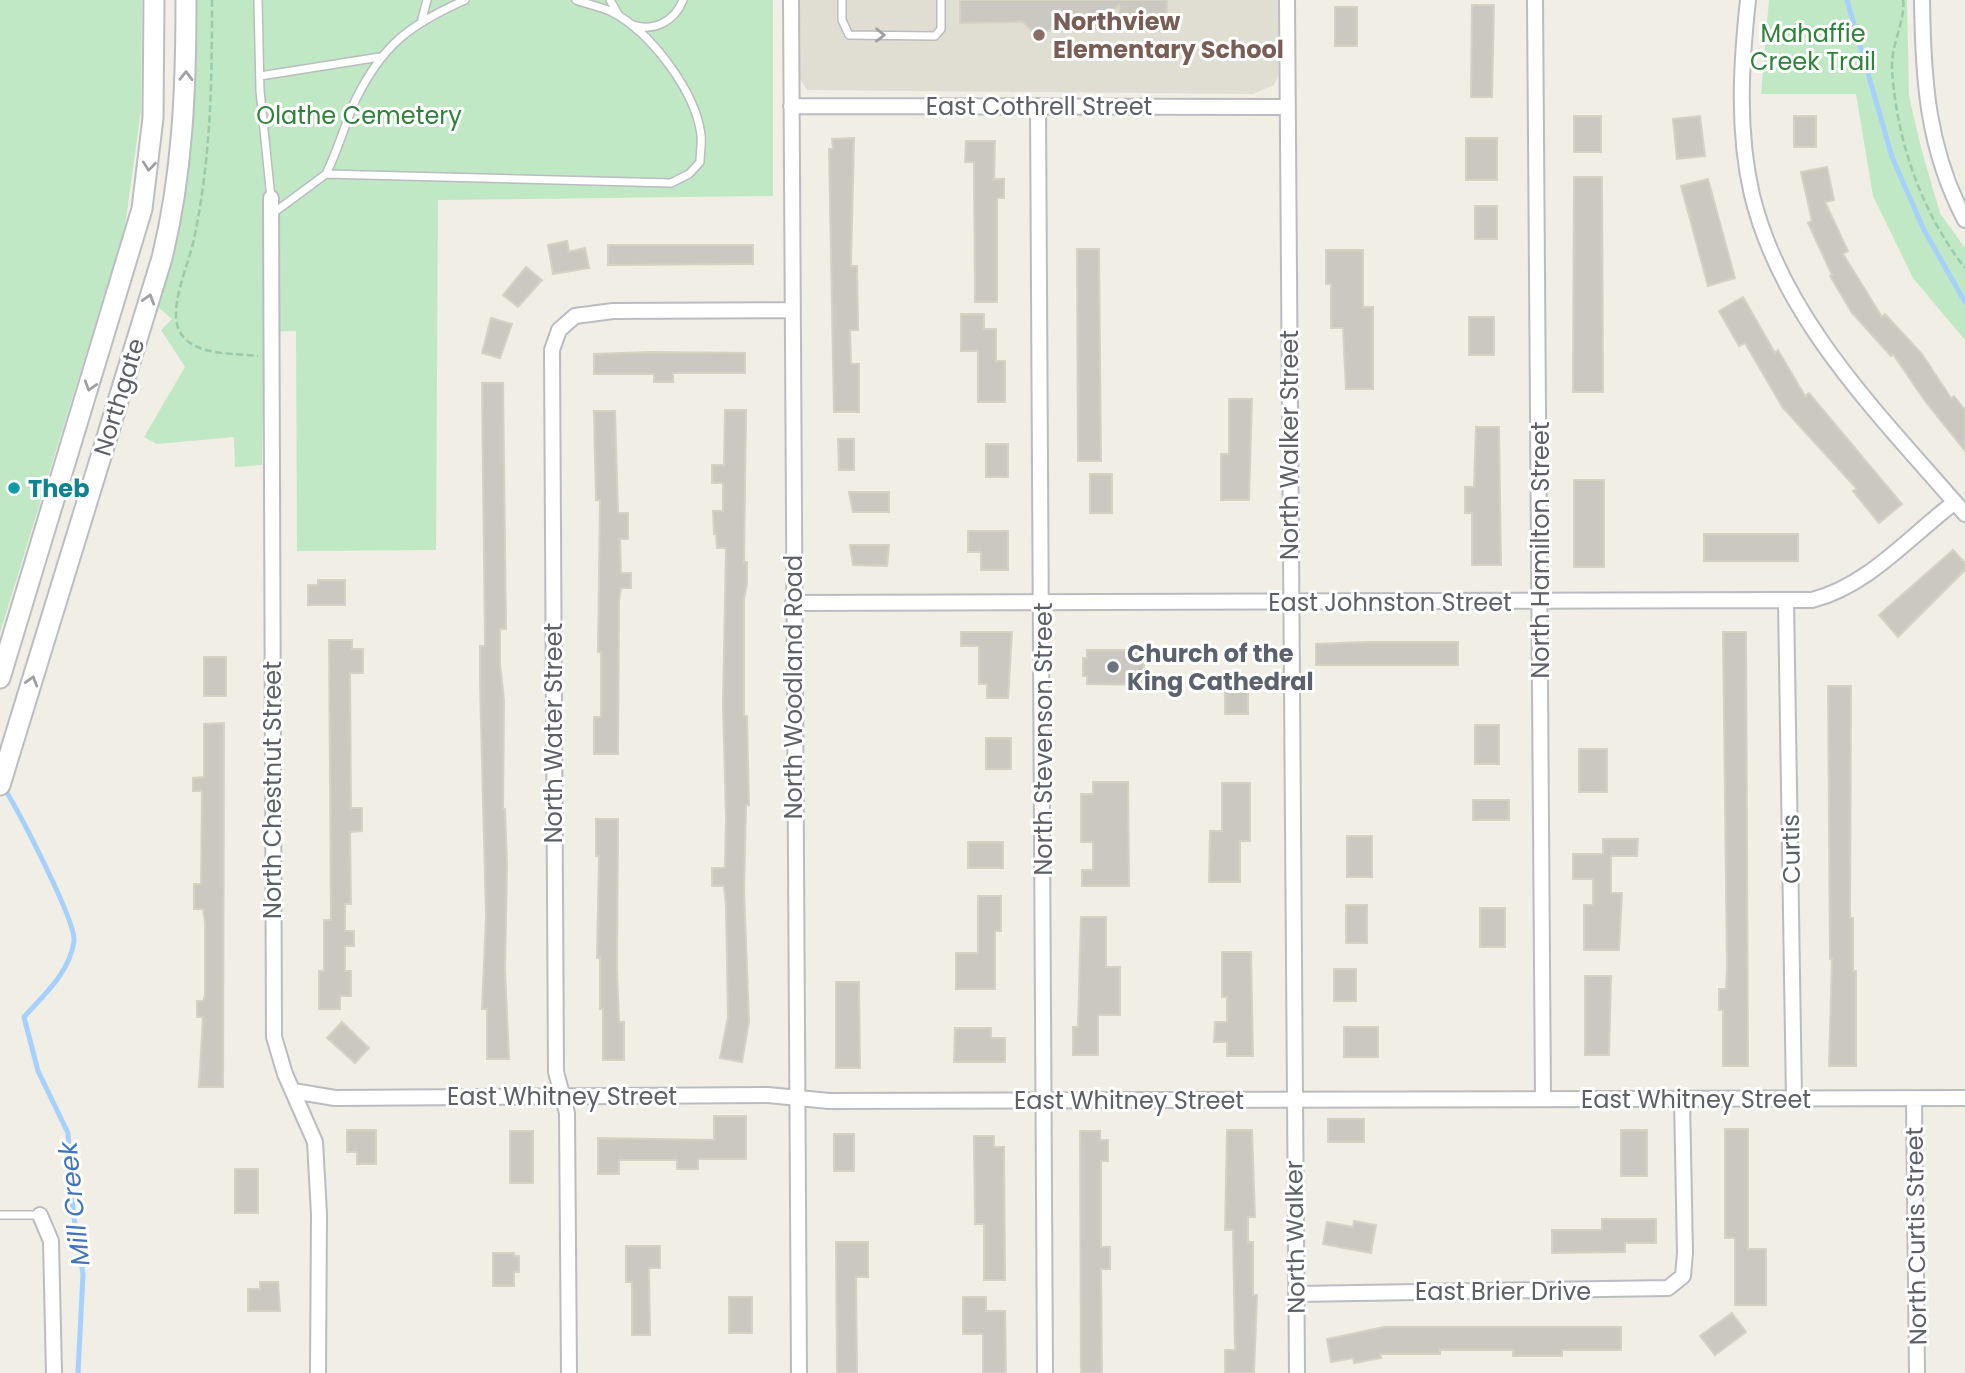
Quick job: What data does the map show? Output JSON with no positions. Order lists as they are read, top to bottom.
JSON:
{
  "streets": {
    "main road": ["Northgate"],
    "street": [
      "East Cothrell Street",
      "North Walker Street",
      "North Hamilton Street",
      "East Johnston Street",
      "North Woodland Road",
      "North Water Street",
      "North Stevenson Street",
      "North Chestnut Street",
      "Curtis",
      "East Whitney Street",
      "North Curtis Street",
      "North Walker",
      "East Brier Drive"
    ]
  },
  "crossings": [
    ["East Cothrell Street", "North Walker Street"],
    ["East Cothrell Street", "North Woodland Road"],
    ["East Cothrell Street", "North Stevenson Street"],
    ["North Walker Street", "East Johnston Street"],
    ["North Walker Street", "East Whitney Street"],
    ["North Walker Street", "North Walker"],
    ["North Hamilton Street", "East Johnston Street"],
    ["North Hamilton Street", "East Whitney Street"],
    ["East Johnston Street", "North Woodland Road"],
    ["East Johnston Street", "North Stevenson Street"],
    ["East Johnston Street", "Curtis"],
    ["North Woodland Road", "North Water Street"],
    ["North Woodland Road", "East Whitney Street"],
    ["North Water Street", "East Whitney Street"],
    ["North Stevenson Street", "East Whitney Street"],
    ["North Chestnut Street", "East Whitney Street"],
    ["Curtis", "East Whitney Street"],
    ["East Whitney Street", "North Curtis Street"],
    ["East Whitney Street", "North Walker"],
    ["East Whitney Street", "East Brier Drive"],
    ["North Walker", "East Brier Drive"]
  ],
  "water": ["Mill Creek"],
  "parks": ["Mahaffie Creek Trail", "Olathe Cemetery"],
  "places": ["Northview Elementary School", "Theb", "Church of the King Cathedral"]
}
